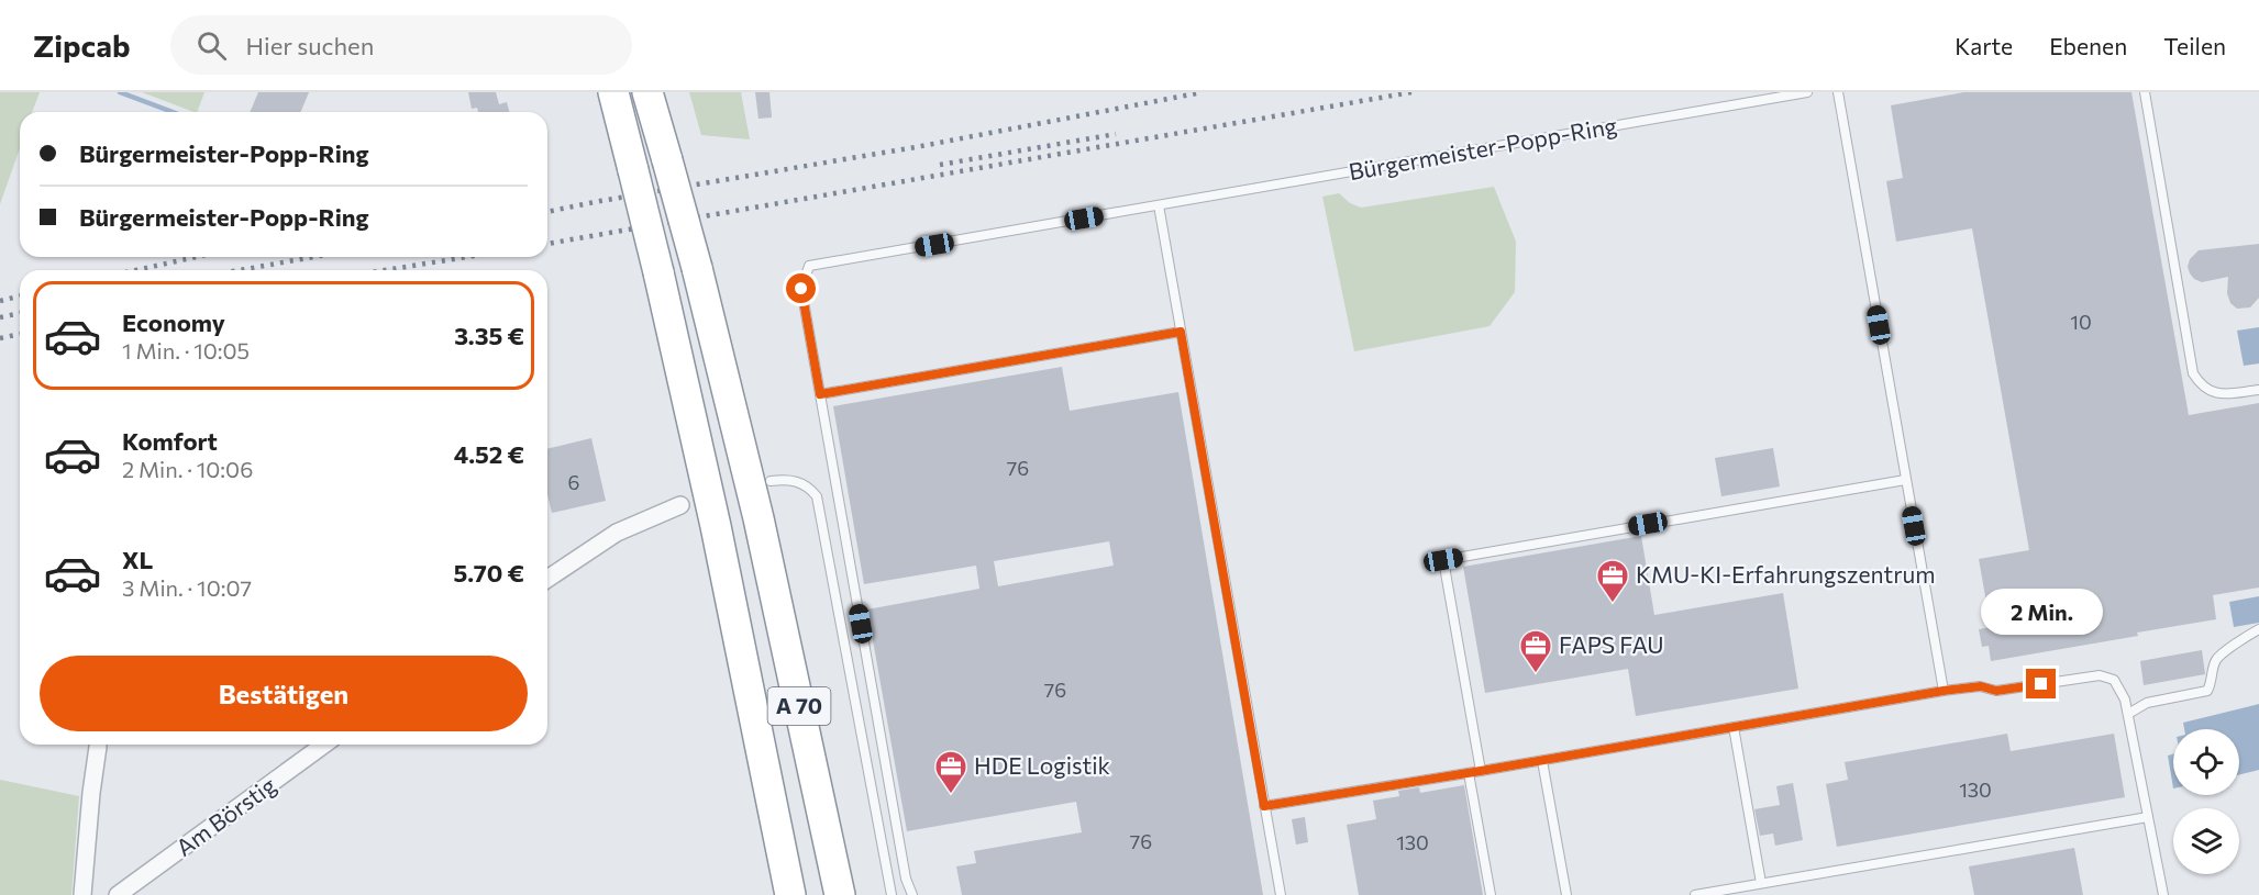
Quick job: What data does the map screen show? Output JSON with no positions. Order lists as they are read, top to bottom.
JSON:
{
  "streets": {
    "highway": ["A 70"],
    "street": ["Am Börstig"],
    "lane": ["Bürgermeister-Popp-Ring"]
  },
  "places": {
    "office": ["KMU-KI-Erfahrungszentrum", "FAPS FAU", "HDE Logistik"]
  },
  "house_numbers": [
    "10",
    "76",
    "6",
    "76",
    "130",
    "76",
    "130"
  ],
  "page": {
    "header": "Zipcab",
    "search": "Hier suchen",
    "nav": ["Karte", "Ebenen", "Teilen"],
    "banner": ["Bürgermeister-Popp-Ring", "Bürgermeister-Popp-Ring"],
    "list": [
      {
        "name": "Economy",
        "note": "1 Min. · 10:05",
        "value": "3.35 €"
      },
      {
        "name": "Komfort",
        "note": "2 Min. · 10:06",
        "value": "4.52 €"
      },
      {
        "name": "XL",
        "note": "3 Min. · 10:07",
        "value": "5.70 €"
      }
    ],
    "bubble": "2 Min.",
    "buttons": "Bestätigen"
  }
}
